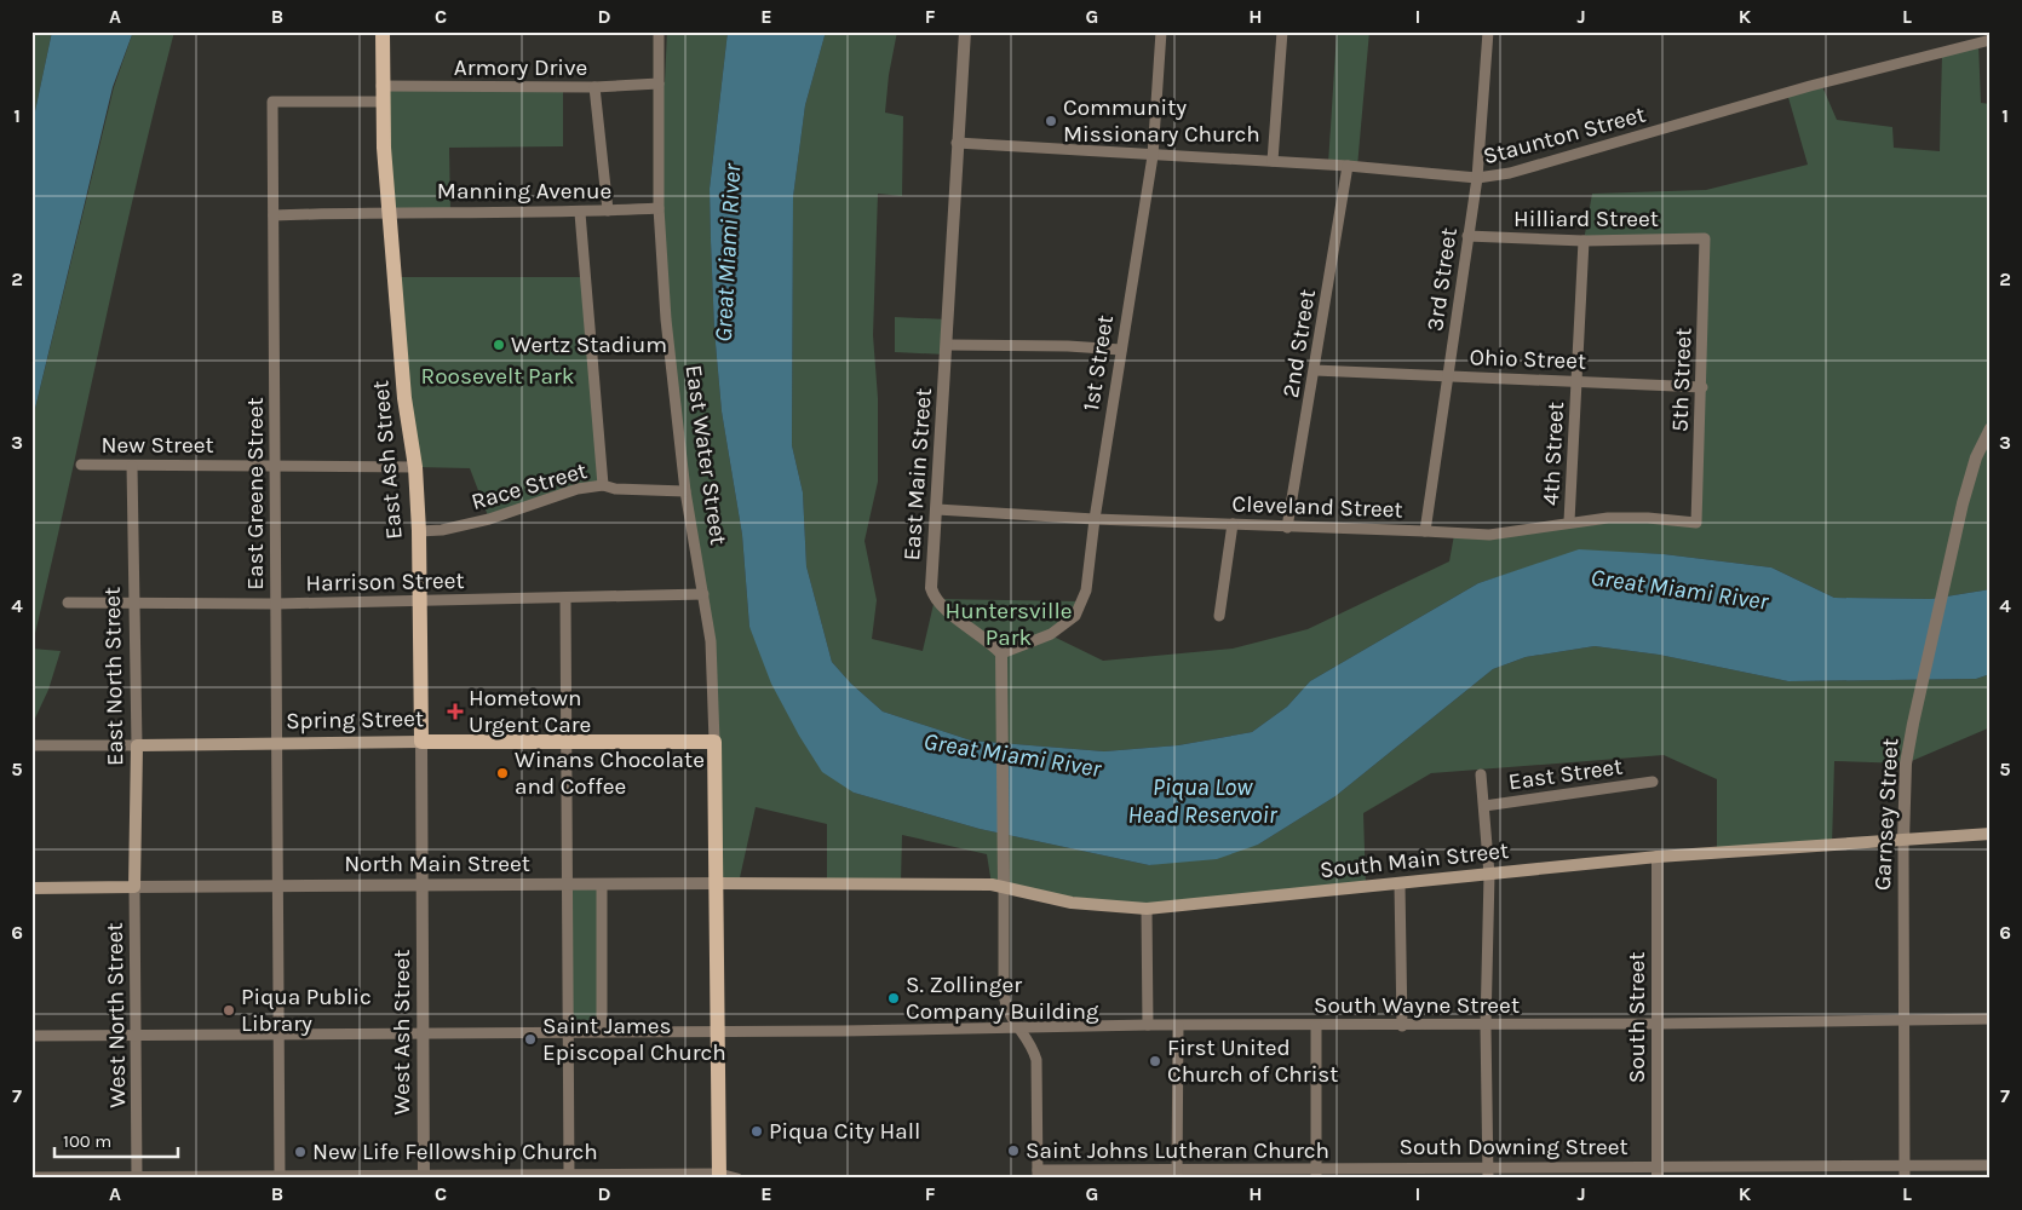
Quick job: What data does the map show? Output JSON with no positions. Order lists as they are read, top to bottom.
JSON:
{
  "streets": {
    "main road": [
      "East Water Street",
      "East Ash Street",
      "East North Street",
      "Spring Street",
      "South Main Street",
      "North Main Street"
    ],
    "street": [
      "Armory Drive",
      "Staunton Street",
      "Manning Avenue",
      "Hilliard Street",
      "3rd Street",
      "2nd Street",
      "Ohio Street",
      "1st Street",
      "5th Street",
      "New Street",
      "4th Street",
      "East Main Street",
      "Race Street",
      "East Greene Street",
      "Cleveland Street",
      "Harrison Street",
      "East Street",
      "Garnsey Street",
      "South Wayne Street",
      "West North Street",
      "South Street",
      "West Ash Street",
      "South Downing Street"
    ]
  },
  "crossings": [
    ["Armory Drive", "East Water Street"],
    ["Armory Drive", "East Ash Street"],
    ["Armory Drive", "East Greene Street"],
    ["Staunton Street", "3rd Street"],
    ["Staunton Street", "2nd Street"],
    ["Staunton Street", "1st Street"],
    ["Staunton Street", "East Main Street"],
    ["Manning Avenue", "East Water Street"],
    ["Manning Avenue", "East Ash Street"],
    ["Manning Avenue", "East Greene Street"],
    ["Hilliard Street", "3rd Street"],
    ["Hilliard Street", "5th Street"],
    ["Hilliard Street", "4th Street"],
    ["3rd Street", "Ohio Street"],
    ["3rd Street", "Cleveland Street"],
    ["2nd Street", "Ohio Street"],
    ["2nd Street", "Cleveland Street"],
    ["Ohio Street", "5th Street"],
    ["Ohio Street", "4th Street"],
    ["1st Street", "East Main Street"],
    ["1st Street", "Cleveland Street"],
    ["5th Street", "Cleveland Street"],
    ["New Street", "East Ash Street"],
    ["New Street", "East Greene Street"],
    ["New Street", "East North Street"],
    ["4th Street", "Cleveland Street"],
    ["East Water Street", "Race Street"],
    ["East Water Street", "Harrison Street"],
    ["East Water Street", "Spring Street"],
    ["East Water Street", "North Main Street"],
    ["East Water Street", "South Wayne Street"],
    ["East Ash Street", "Race Street"],
    ["East Ash Street", "Harrison Street"],
    ["East Ash Street", "Spring Street"],
    ["East Ash Street", "North Main Street"],
    ["East Ash Street", "West Ash Street"],
    ["East Main Street", "Cleveland Street"],
    ["East Greene Street", "Harrison Street"],
    ["East Greene Street", "Spring Street"],
    ["East Greene Street", "North Main Street"],
    ["East Greene Street", "South Wayne Street"],
    ["Harrison Street", "East North Street"],
    ["East North Street", "Spring Street"],
    ["East North Street", "North Main Street"],
    ["East North Street", "West North Street"],
    ["Garnsey Street", "South Main Street"],
    ["Garnsey Street", "South Wayne Street"],
    ["Garnsey Street", "South Downing Street"],
    ["South Main Street", "North Main Street"],
    ["South Main Street", "South Street"],
    ["North Main Street", "West North Street"],
    ["North Main Street", "West Ash Street"],
    ["South Wayne Street", "West North Street"],
    ["South Wayne Street", "South Street"],
    ["South Wayne Street", "West Ash Street"],
    ["South Street", "South Downing Street"]
  ],
  "water": ["Great Miami River", "Piqua Low Head Reservoir"],
  "parks": ["Roosevelt Park", "Huntersville Park"],
  "places": {
    "other": [
      "Community Missionary Church",
      "Wertz Stadium",
      "Winans Chocolate and Coffee",
      "S. Zollinger Company Building",
      "Piqua Public Library",
      "Saint James Episcopal Church",
      "First United Church of Christ",
      "Piqua City Hall",
      "Saint Johns Lutheran Church",
      "New Life Fellowship Church"
    ],
    "health": ["Hometown Urgent Care"]
  },
  "scale_bar": "100 m",
  "grid": {
    "columns": [
      "A",
      "B",
      "C",
      "D",
      "E",
      "F",
      "G",
      "H",
      "I",
      "J",
      "K",
      "L"
    ],
    "rows": [
      "1",
      "2",
      "3",
      "4",
      "5",
      "6",
      "7"
    ]
  }
}
